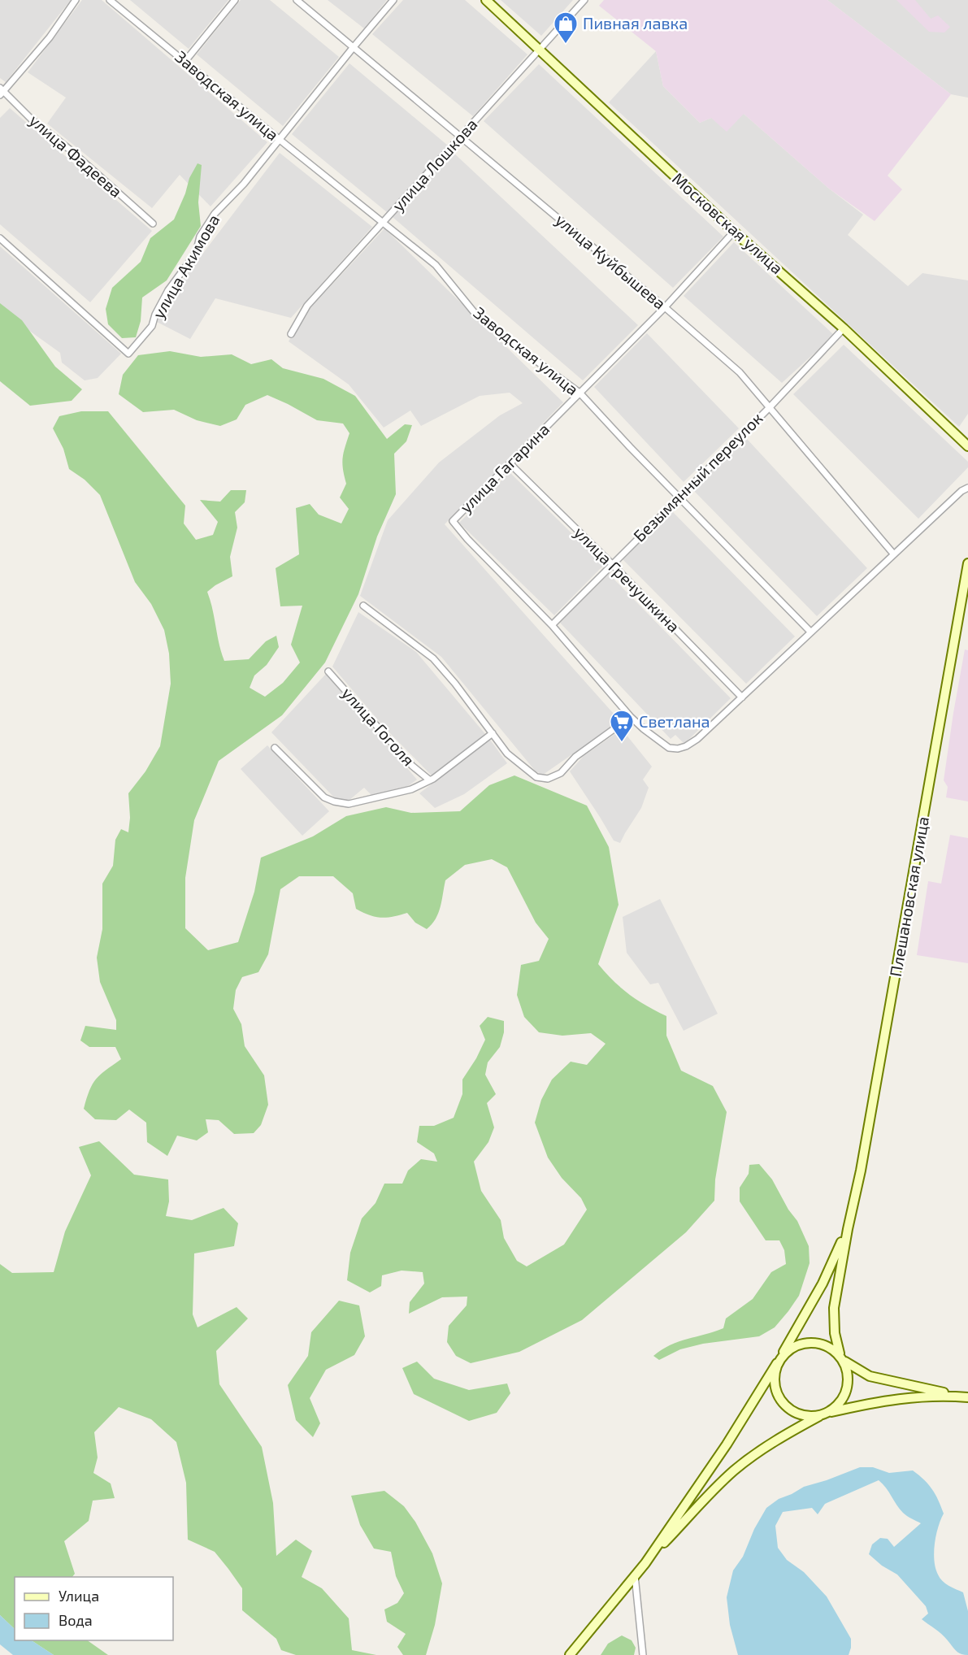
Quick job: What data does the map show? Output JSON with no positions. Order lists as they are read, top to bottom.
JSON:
{
  "streets": {
    "main road": ["Московская улица", "Плешановская улица"],
    "street": [
      "Заводская улица",
      "улица Фадеева",
      "улица Лошкова",
      "улица Куйбышева",
      "улица Акимова",
      "улица Гагарина",
      "Безымянный переулок",
      "улица Гречушкина",
      "улица Гоголя"
    ]
  },
  "crossings": [
    ["Заводская улица", "улица Лошкова"],
    ["Заводская улица", "улица Акимова"],
    ["Заводская улица", "улица Гагарина"],
    ["Заводская улица", "Безымянный переулок"],
    ["улица Лошкова", "Московская улица"],
    ["улица Лошкова", "улица Куйбышева"],
    ["Московская улица", "улица Гагарина"],
    ["Московская улица", "Безымянный переулок"],
    ["улица Куйбышева", "улица Акимова"],
    ["улица Куйбышева", "улица Гагарина"],
    ["улица Куйбышева", "Безымянный переулок"],
    ["улица Гагарина", "Безымянный переулок"],
    ["улица Гагарина", "улица Гречушкина"],
    ["Безымянный переулок", "улица Гречушкина"]
  ],
  "places": {
    "shop": ["Пивная лавка"],
    "supermarket": ["Светлана"]
  },
  "legend": ["Улица", "Вода"]
}
